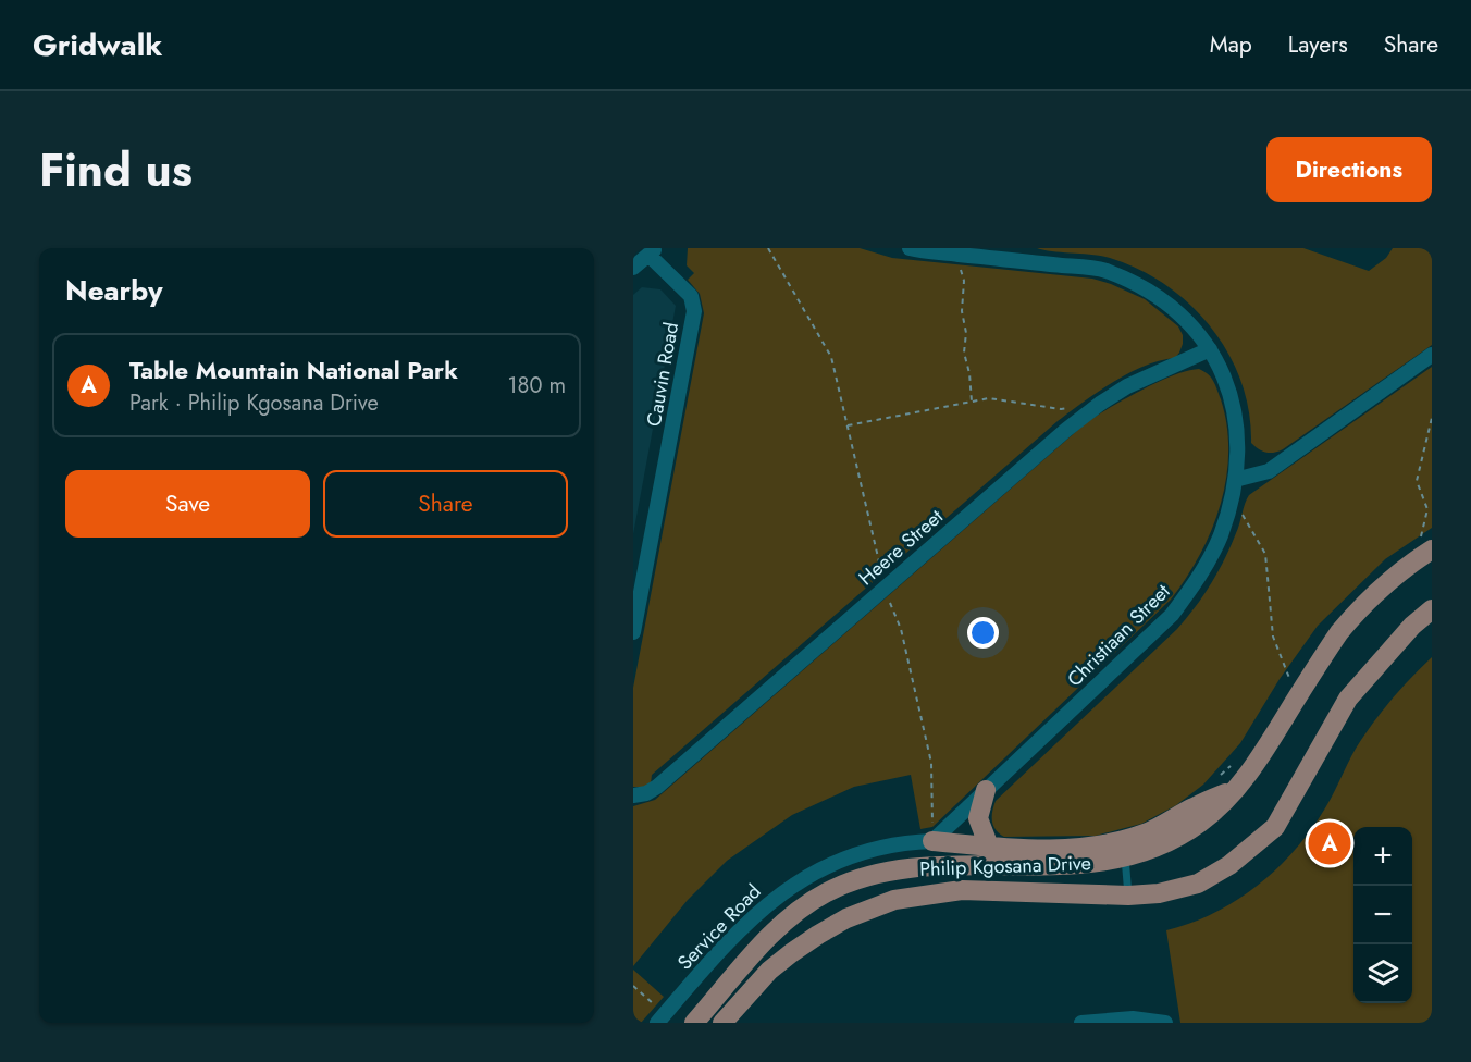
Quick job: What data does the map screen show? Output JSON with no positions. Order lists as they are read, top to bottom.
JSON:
{
  "streets": {
    "main road": ["Philip Kgosana Drive"],
    "street": [
      "Cauvin Road",
      "Heere Street",
      "Christiaan Street",
      "Service Road"
    ]
  },
  "crossings": [
    ["Heere Street", "Christiaan Street"],
    ["Christiaan Street", "Service Road"]
  ],
  "page": {
    "header": "Gridwalk",
    "nav": ["Map", "Layers", "Share"],
    "title": "Find us",
    "buttons": [
      "Directions",
      ["Save", "Share"]
    ],
    "heading": "Nearby",
    "list": [
      {
        "mark": "A",
        "name": "Table Mountain National Park",
        "note": "Park · Philip Kgosana Drive",
        "value": "180 m"
      }
    ],
    "pins": "A",
    "map_buttons": ["+", "−"]
  }
}
